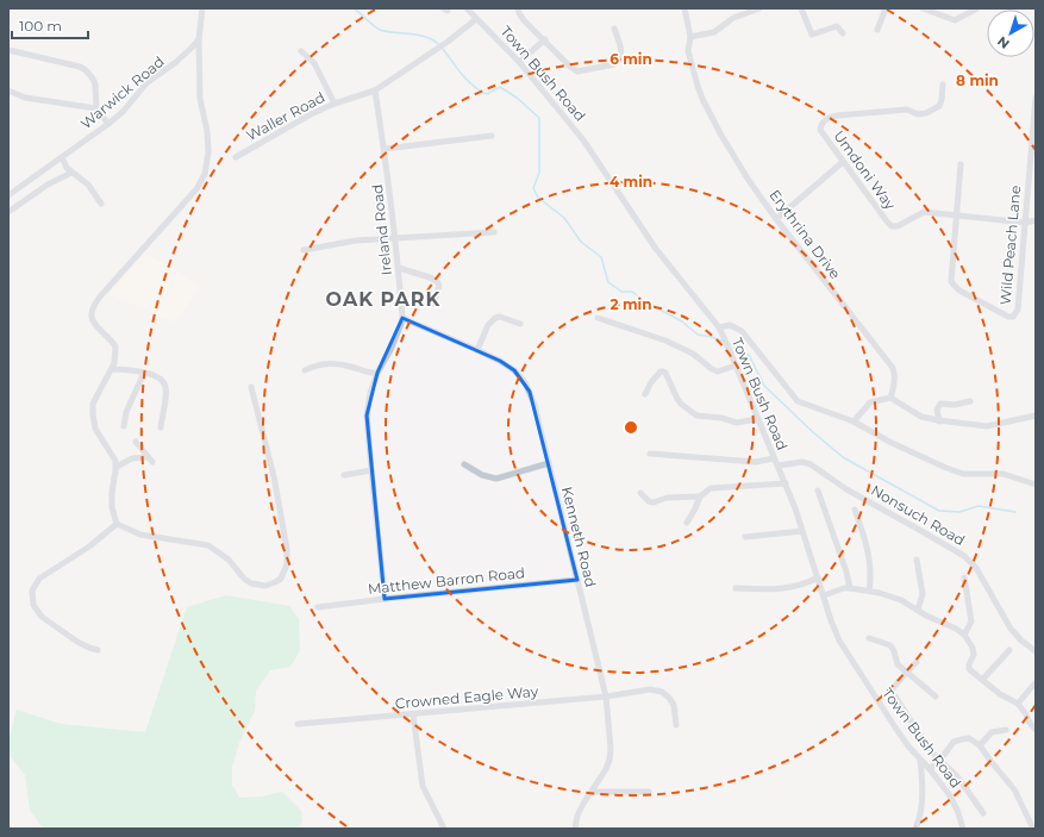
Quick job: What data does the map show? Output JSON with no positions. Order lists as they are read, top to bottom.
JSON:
{
  "streets": {
    "street": [
      "Town Bush Road",
      "Warwick Road",
      "Waller Road",
      "Umdoni Way",
      "Ireland Road",
      "Erythrina Drive",
      "Wild Peach Lane",
      "Nonsuch Road",
      "Kenneth Road",
      "Matthew Barron Road",
      "Crowned Eagle Way"
    ]
  },
  "crossings": [
    ["Town Bush Road", "Nonsuch Road"],
    ["Waller Road", "Ireland Road"],
    ["Umdoni Way", "Wild Peach Lane"],
    ["Ireland Road", "Kenneth Road"],
    ["Ireland Road", "Matthew Barron Road"],
    ["Kenneth Road", "Matthew Barron Road"],
    ["Kenneth Road", "Crowned Eagle Way"]
  ],
  "districts": ["OAK PARK"],
  "scale_bar": "100 m",
  "north": "bottom left",
  "rings": [
    "6 min",
    "8 min",
    "4 min",
    "2 min"
  ]
}
